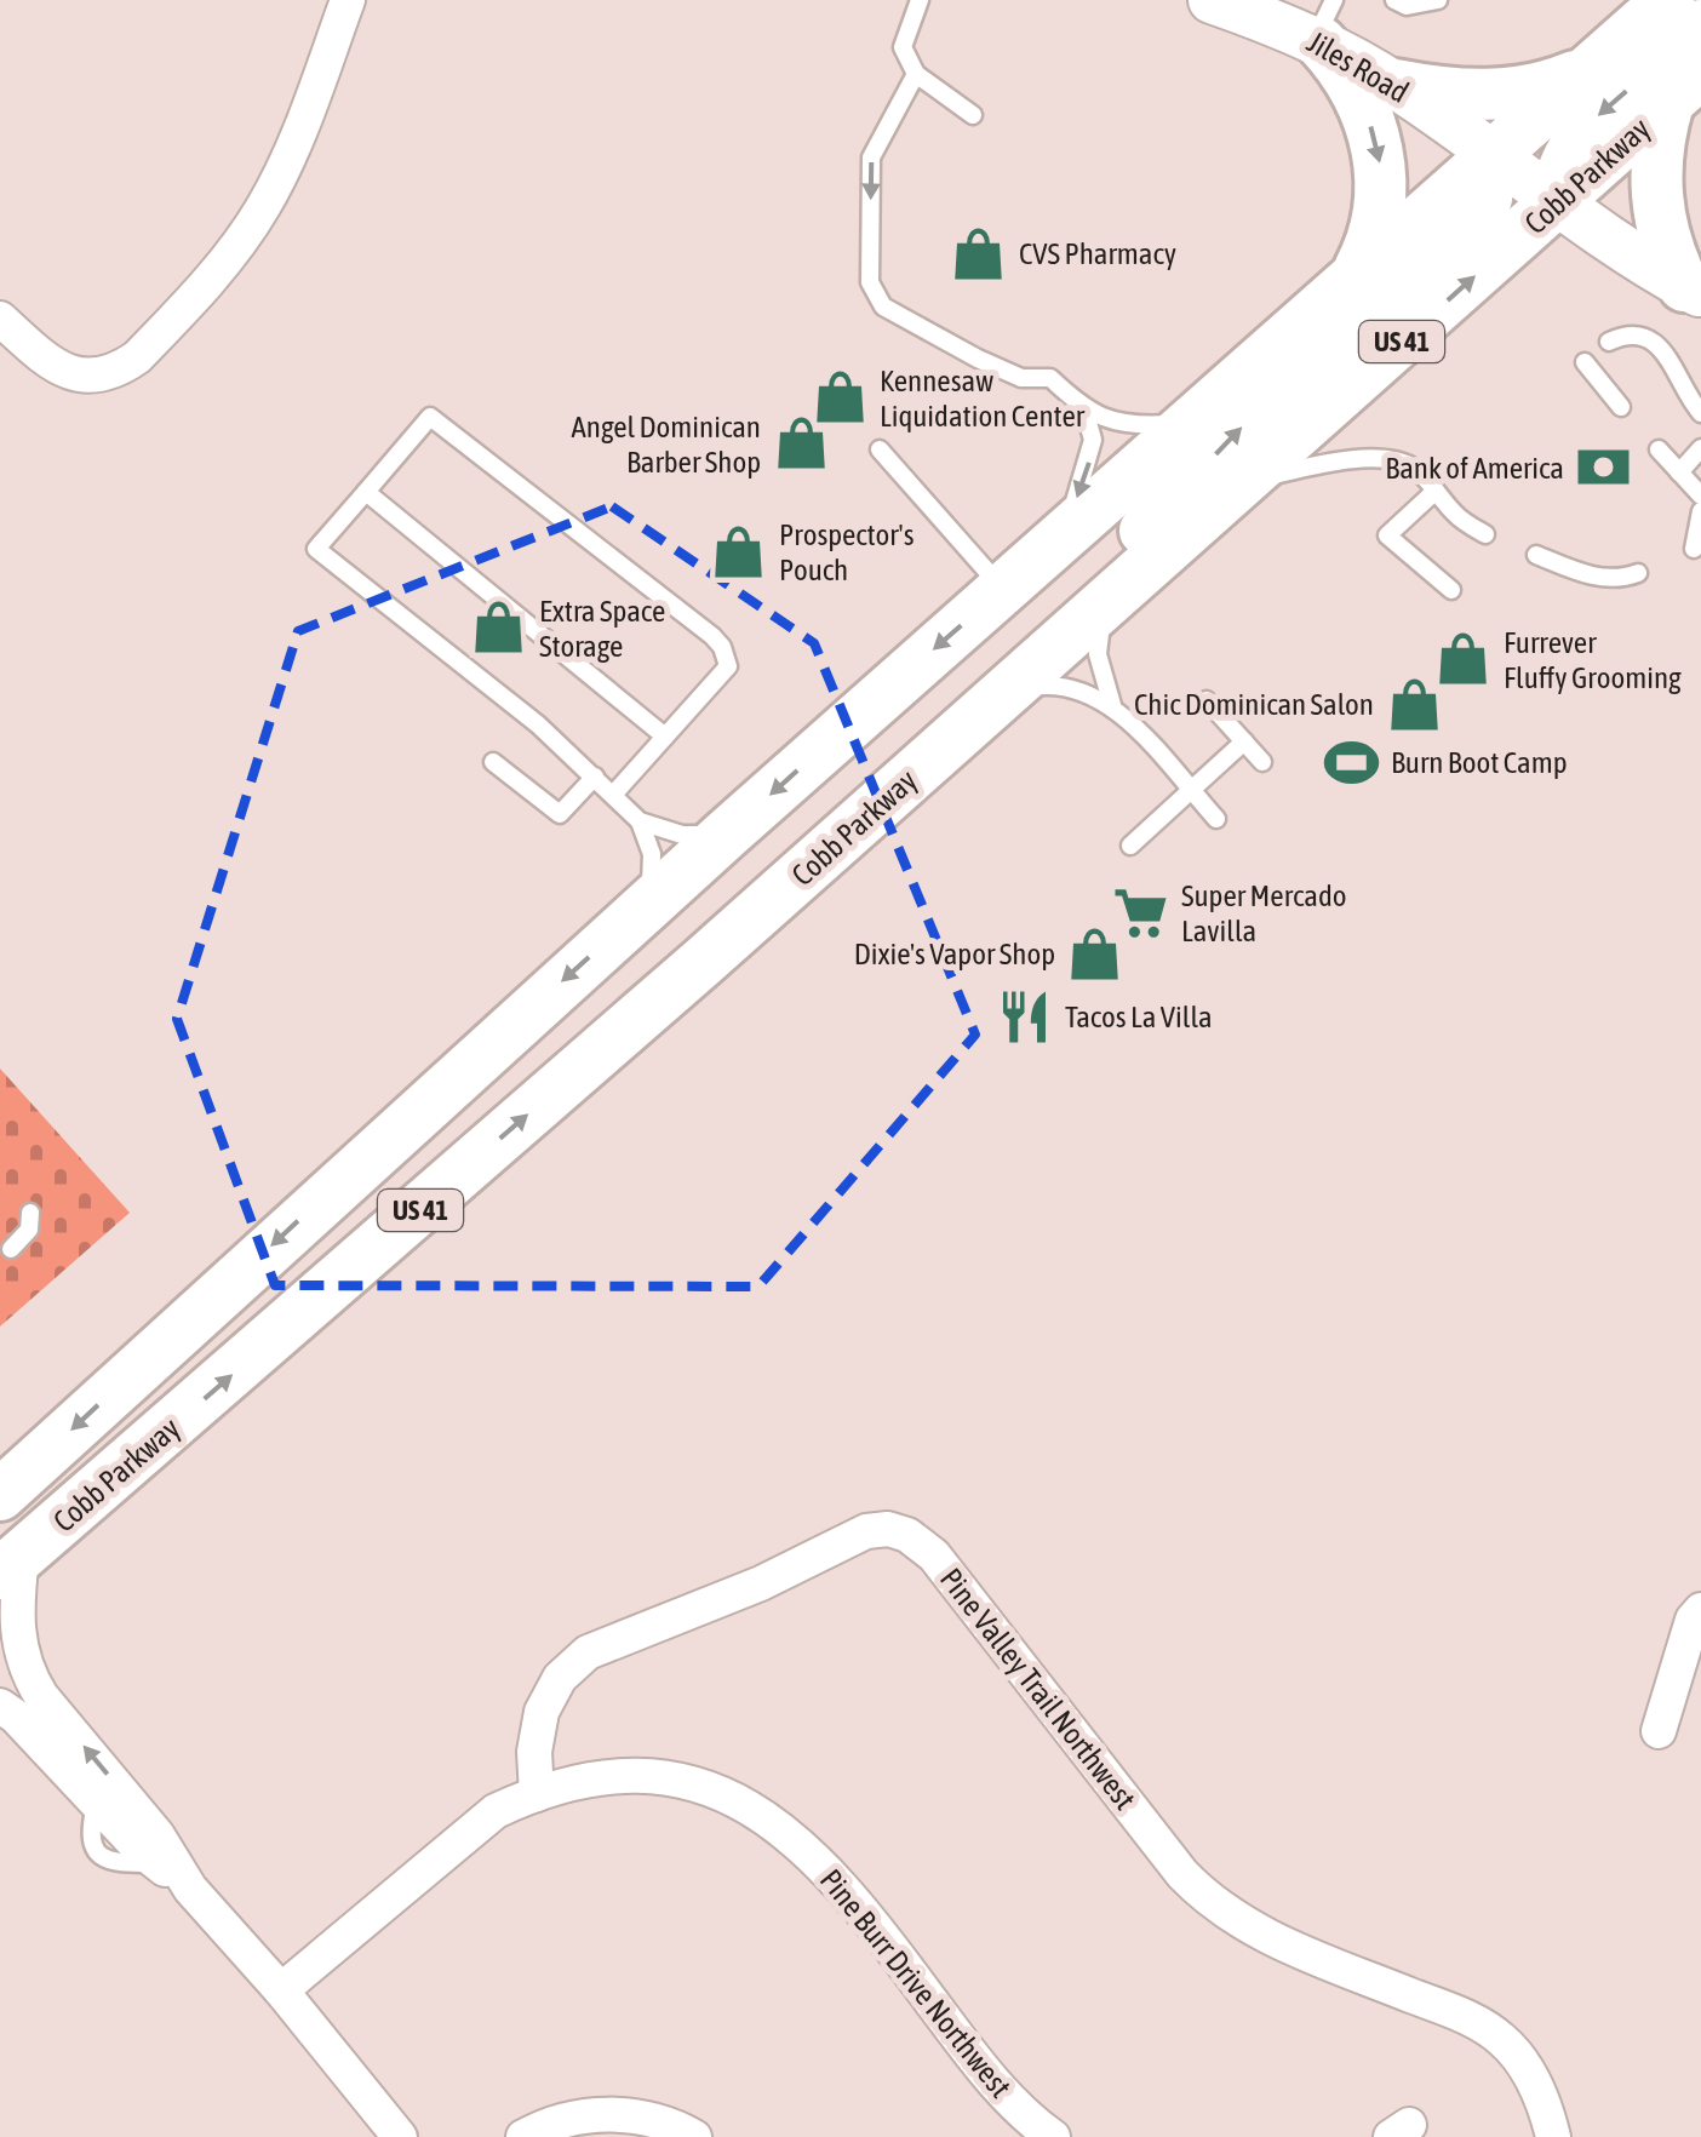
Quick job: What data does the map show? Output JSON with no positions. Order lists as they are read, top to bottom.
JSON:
{
  "streets": {
    "main road": ["Cobb Parkway", "US 41"],
    "street": ["Jiles Road", "Pine Valley Trail Northwest", "Pine Burr Drive Northwest"]
  },
  "crossings": [
    ["Jiles Road", "Cobb Parkway"],
    ["Pine Valley Trail Northwest", "Pine Burr Drive Northwest"]
  ],
  "places": {
    "shop": [
      "CVS Pharmacy",
      "Kennesaw Liquidation Center",
      "Angel Dominican Barber Shop",
      "Prospector's Pouch",
      "Extra Space Storage",
      "Furrever Fluffy Grooming",
      "Chic Dominican Salon",
      "Dixie's Vapor Shop"
    ],
    "bank": ["Bank of America"],
    "sports": ["Burn Boot Camp"],
    "supermarket": ["Super Mercado Lavilla"],
    "restaurant": ["Tacos La Villa"]
  }
}
